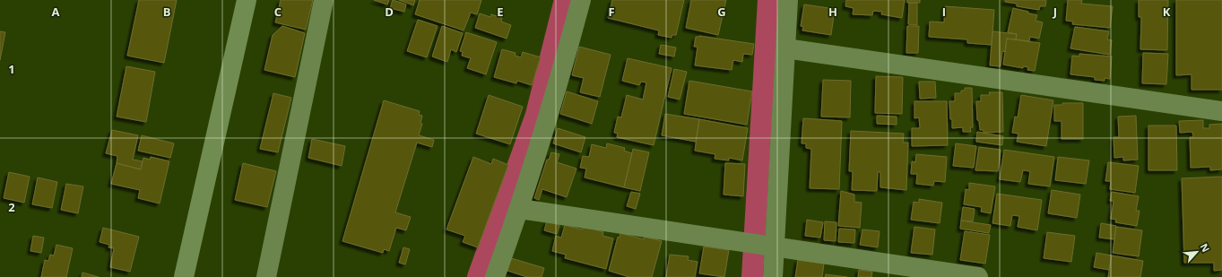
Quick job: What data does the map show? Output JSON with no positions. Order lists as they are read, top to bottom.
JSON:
{
  "north": "top right",
  "grid": {
    "columns": [
      "A",
      "B",
      "C",
      "D",
      "E",
      "F",
      "G",
      "H",
      "I",
      "J",
      "K"
    ],
    "rows": ["1", "2"]
  }
}
